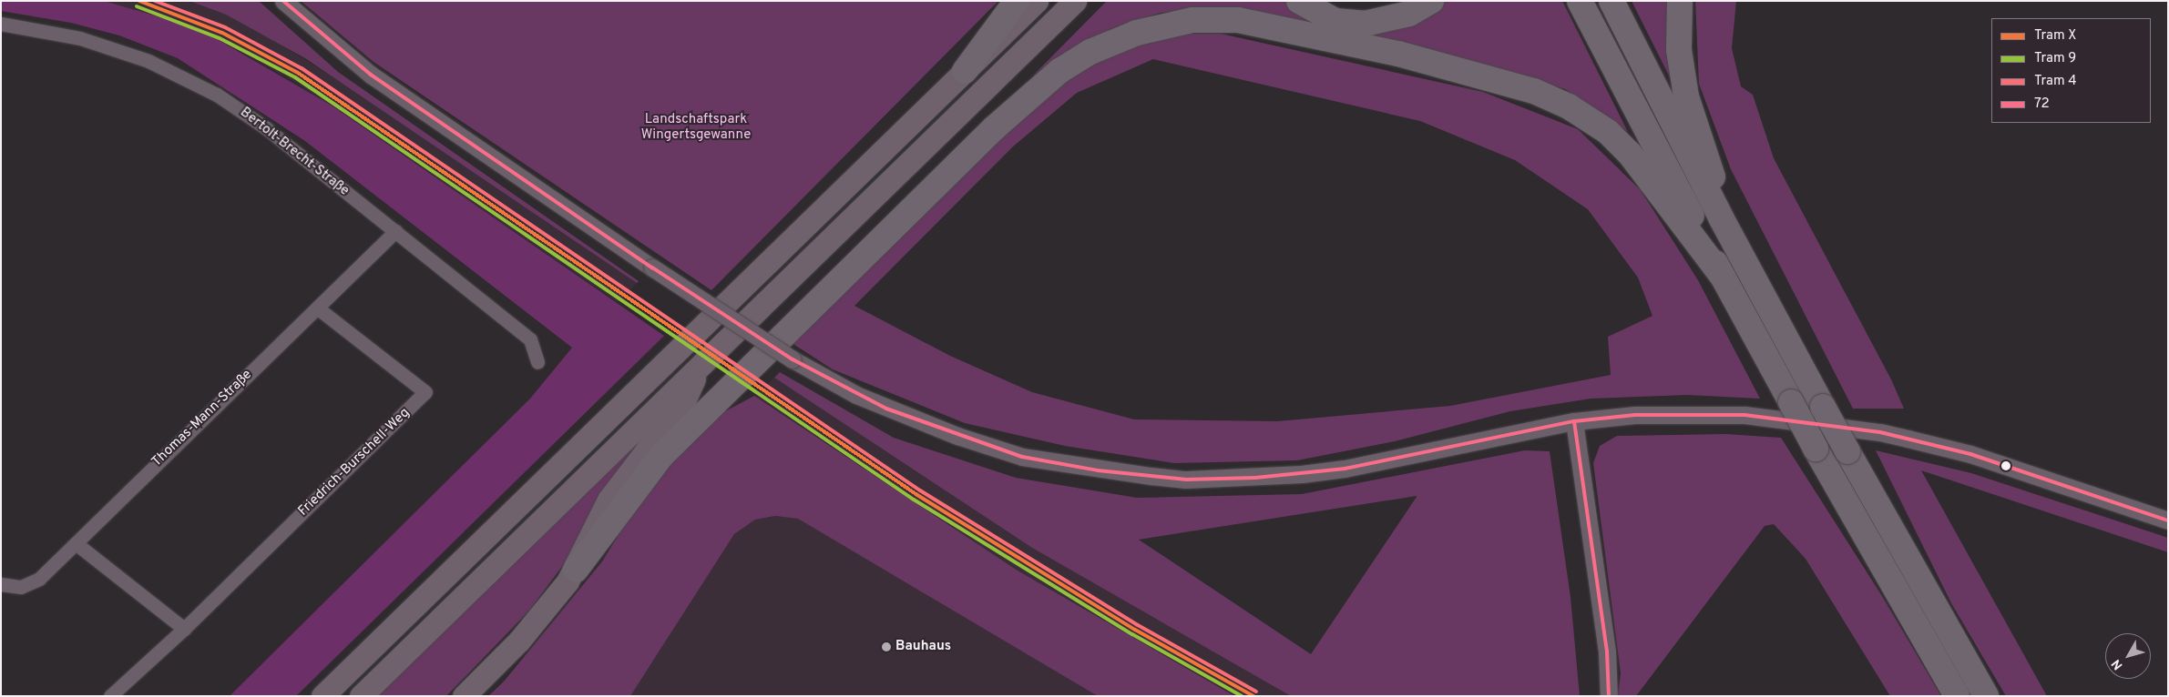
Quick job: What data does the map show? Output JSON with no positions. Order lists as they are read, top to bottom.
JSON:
{
  "streets": {
    "street": ["Bertolt-Brecht-Straße", "Thomas-Mann-Straße", "Friedrich-Burschell-Weg"]
  },
  "crossings": [
    ["Bertolt-Brecht-Straße", "Thomas-Mann-Straße"],
    ["Thomas-Mann-Straße", "Friedrich-Burschell-Weg"]
  ],
  "parks": ["Landschaftspark Wingertsgewanne"],
  "places": ["Bauhaus"],
  "lines": [
    "tram line X",
    "tram line 4",
    "transit line 72",
    "tram line 9"
  ],
  "legend": [
    "Tram X",
    "Tram 9",
    "Tram 4",
    "72"
  ],
  "north": "bottom left"
}
